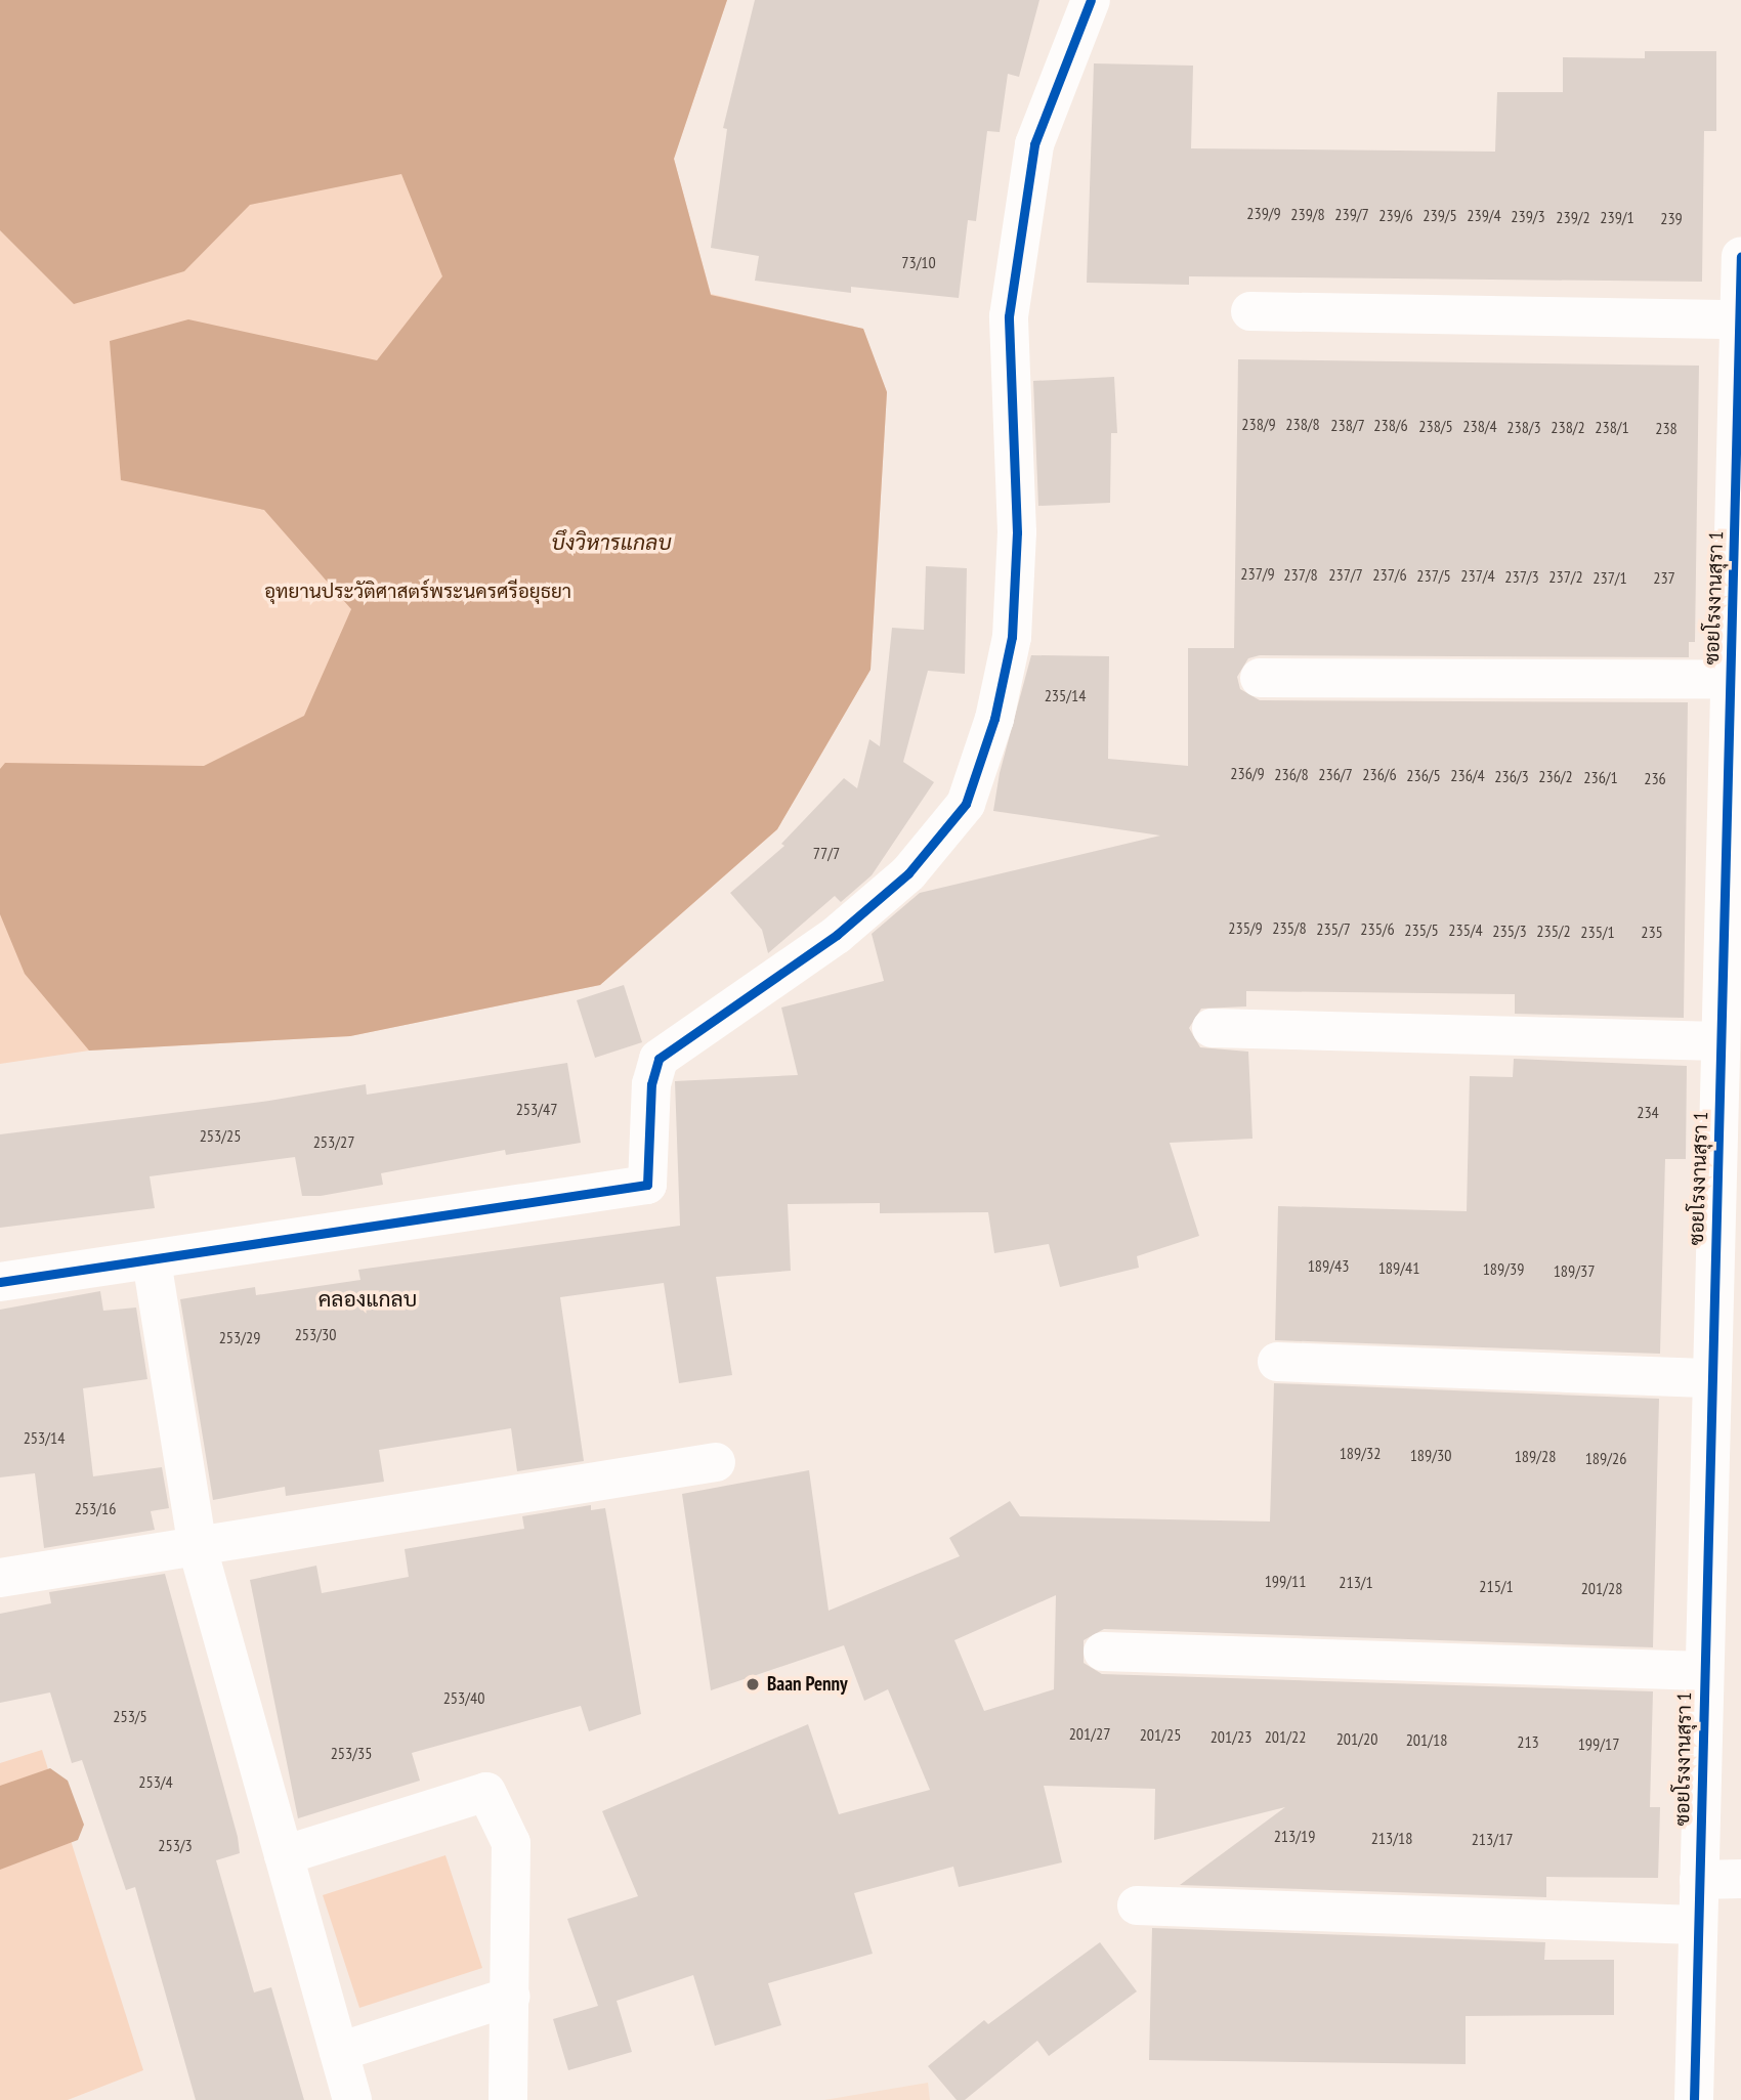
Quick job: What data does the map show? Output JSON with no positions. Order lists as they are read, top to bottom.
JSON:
{
  "streets": {
    "street": ["ซอยโรงงานสุรา 1"]
  },
  "districts": ["คลองแกลบ"],
  "water": ["บึงวิหารแกลบ"],
  "parks": ["อุทยานประวัติศาสตร์พระนครศรีอยุธยา"],
  "places": ["Baan Penny"],
  "house_numbers": [
    "239/9",
    "239/8",
    "239/7",
    "239/6",
    "239/5",
    "239/4",
    "239/3",
    "239/2",
    "239/1",
    "239",
    "73/10",
    "238/9",
    "238/8",
    "238/7",
    "238/6",
    "238/5",
    "238/4",
    "238/3",
    "238/2",
    "238/1",
    "238",
    "237/9",
    "237/8",
    "237/7",
    "237/6",
    "237/5",
    "237/4",
    "237/3",
    "237/2",
    "237/1",
    "237",
    "235/14",
    "236/9",
    "236/8",
    "236/7",
    "236/6",
    "236/5",
    "236/4",
    "236/3",
    "236/2",
    "236/1",
    "236",
    "77/7",
    "235/9",
    "235/8",
    "235/7",
    "235/6",
    "235/5",
    "235/4",
    "235/3",
    "235/2",
    "235/1",
    "235",
    "253/47",
    "234",
    "253/25",
    "253/27",
    "189/43",
    "189/41",
    "189/39",
    "189/37",
    "253/30",
    "253/29",
    "253/14",
    "189/32",
    "189/30",
    "189/28",
    "189/26",
    "253/16",
    "199/11",
    "213/1",
    "215/1",
    "201/28",
    "253/40",
    "253/5",
    "201/27",
    "201/25",
    "201/23",
    "201/22",
    "201/20",
    "201/18",
    "213",
    "199/17",
    "253/35",
    "253/4",
    "213/19",
    "213/18",
    "213/17",
    "253/3"
  ]
}
